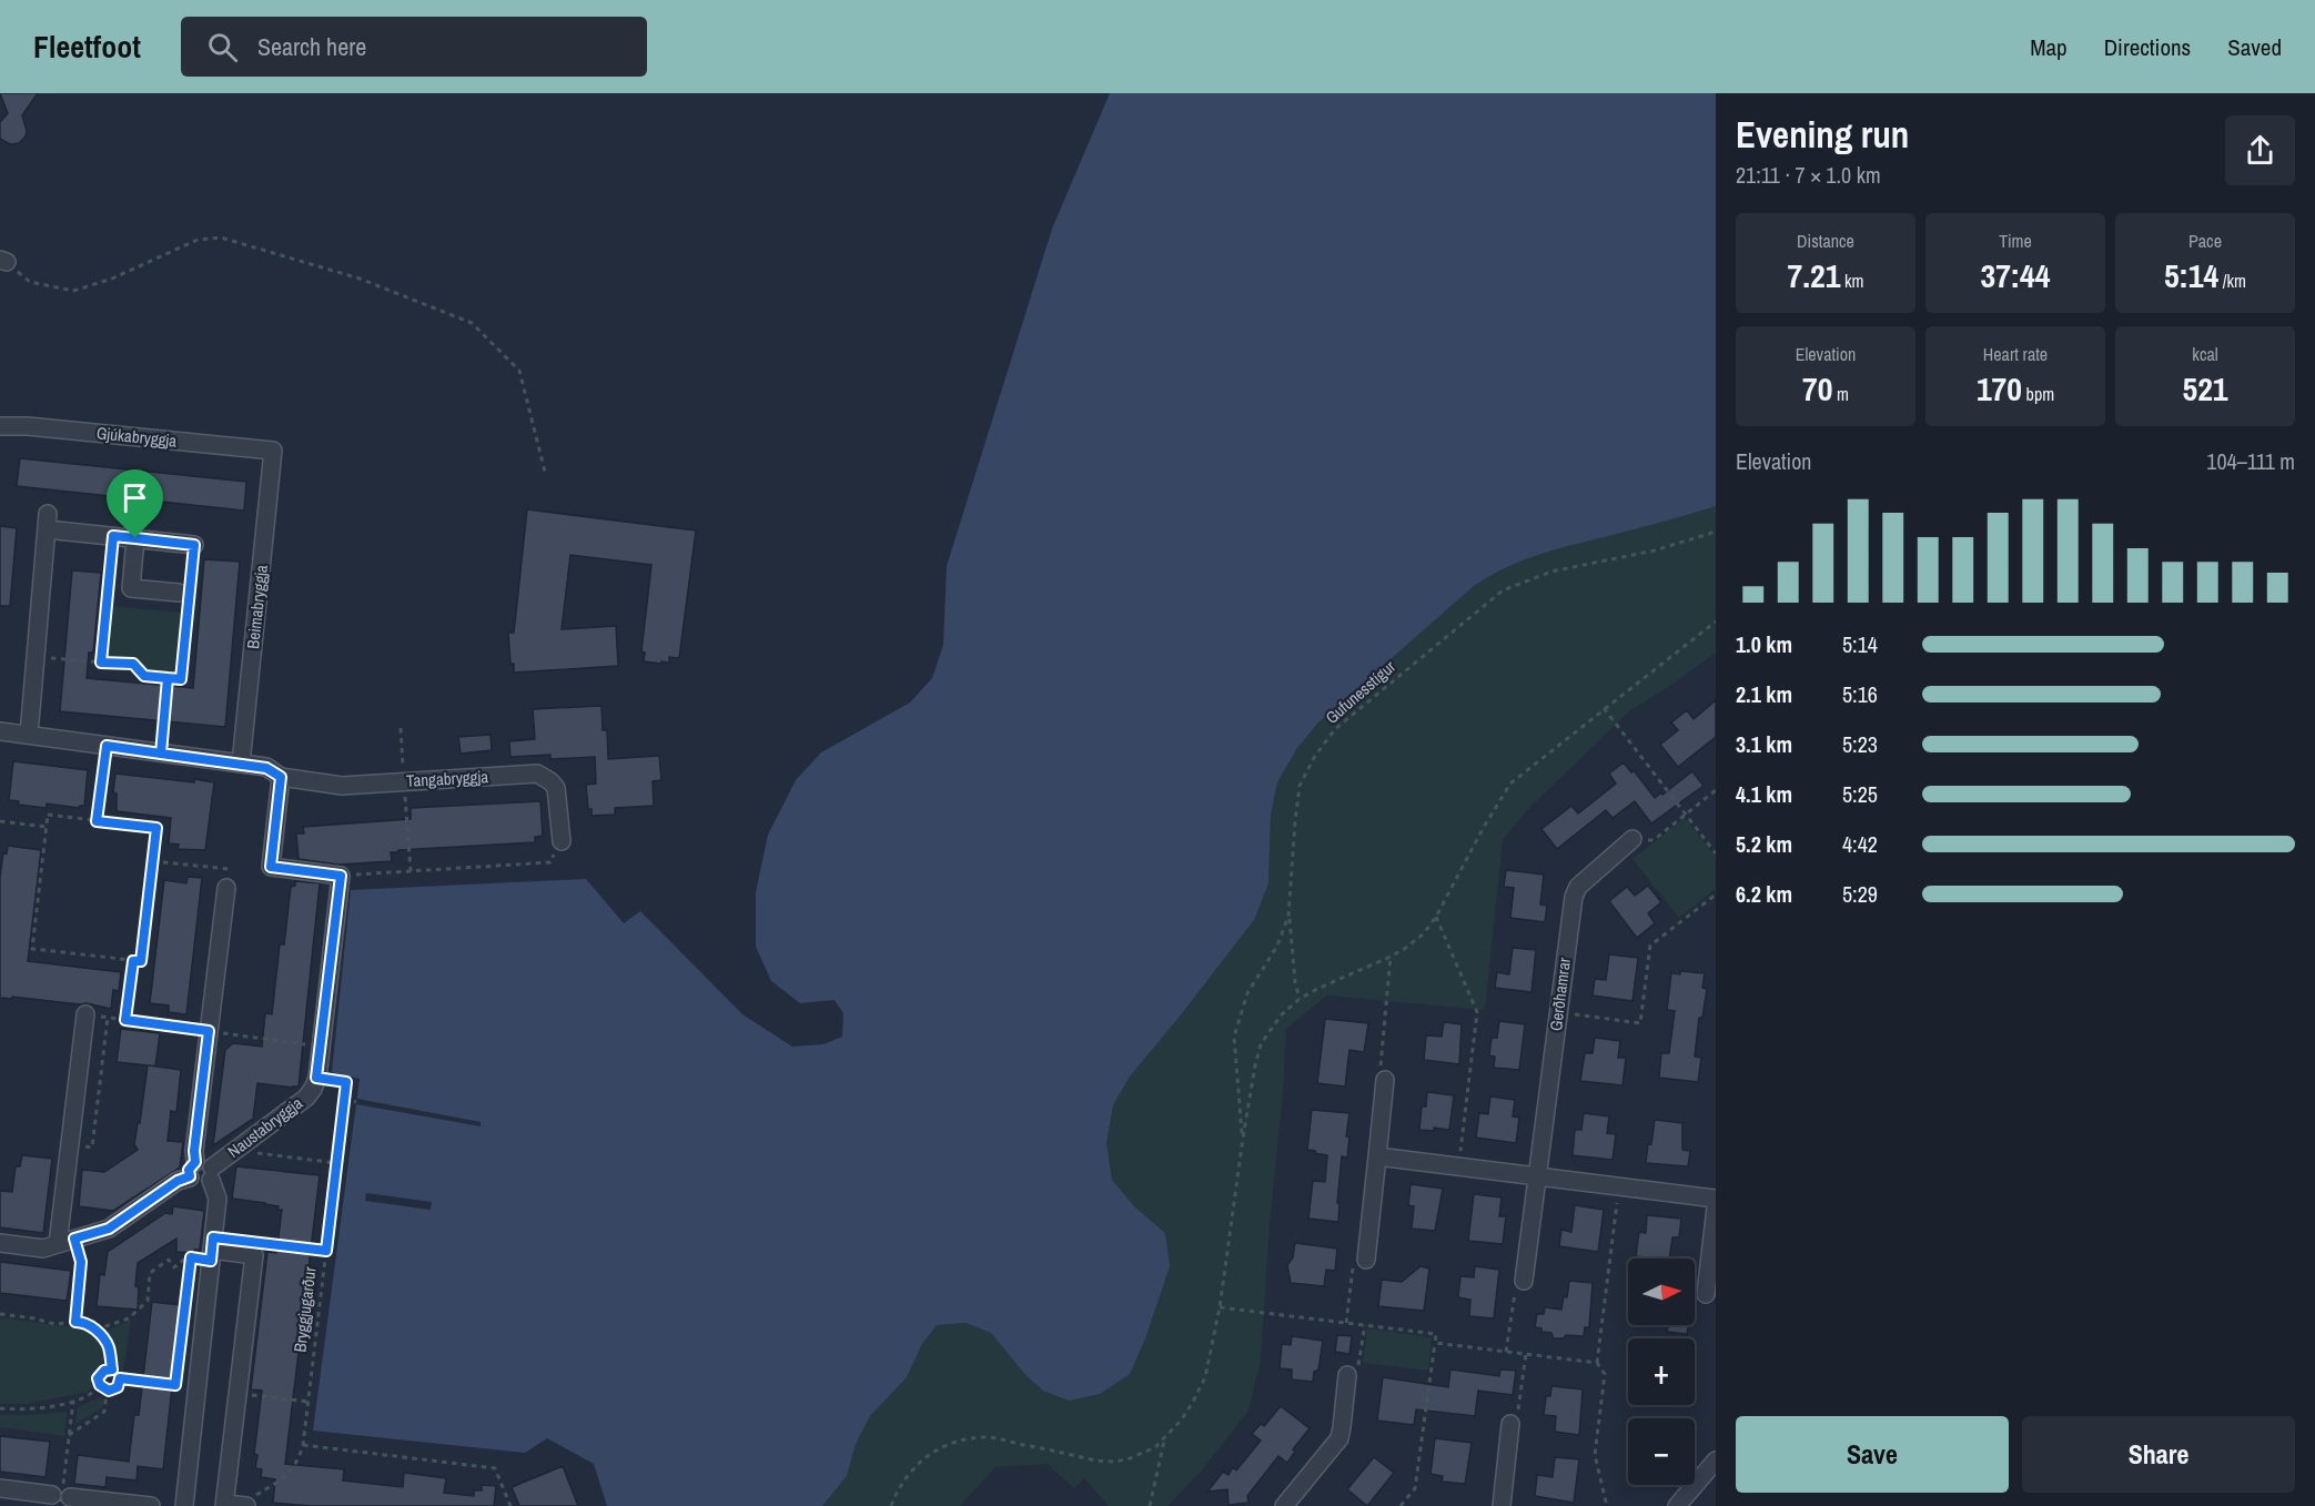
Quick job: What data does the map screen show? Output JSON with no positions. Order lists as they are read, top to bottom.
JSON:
{
  "streets": {
    "street": [
      "Gjúkabryggja",
      "Beimabryggja",
      "Tangabryggja",
      "Gerðhamrar",
      "Naustabryggja"
    ],
    "path": ["Gufunesstígur", "Bryggjugarður"]
  },
  "crossings": [
    ["Gjúkabryggja", "Beimabryggja"],
    ["Beimabryggja", "Tangabryggja"]
  ],
  "north": "right",
  "page": {
    "header": "Fleetfoot",
    "search": "Search here",
    "nav": ["Map", "Directions", "Saved"],
    "heading": ["Evening run", "21:11 · 7 × 1.0 km"],
    "stats": [
      ["Distance", "7.21 km"],
      ["Time", "37:44"],
      ["Pace", "5:14 /km"],
      ["Elevation", "70 m"],
      ["Heart rate", "170 bpm"],
      ["kcal", "521"]
    ],
    "chart": ["Elevation", "104–111 m"],
    "list": [
      {
        "name": "1.0 km",
        "note": "5:14"
      },
      {
        "name": "2.1 km",
        "note": "5:16"
      },
      {
        "name": "3.1 km",
        "note": "5:23"
      },
      {
        "name": "4.1 km",
        "note": "5:25"
      },
      {
        "name": "5.2 km",
        "note": "4:42"
      },
      {
        "name": "6.2 km",
        "note": "5:29"
      }
    ],
    "map_buttons": ["+", "−"],
    "buttons": ["Save", "Share"]
  }
}
